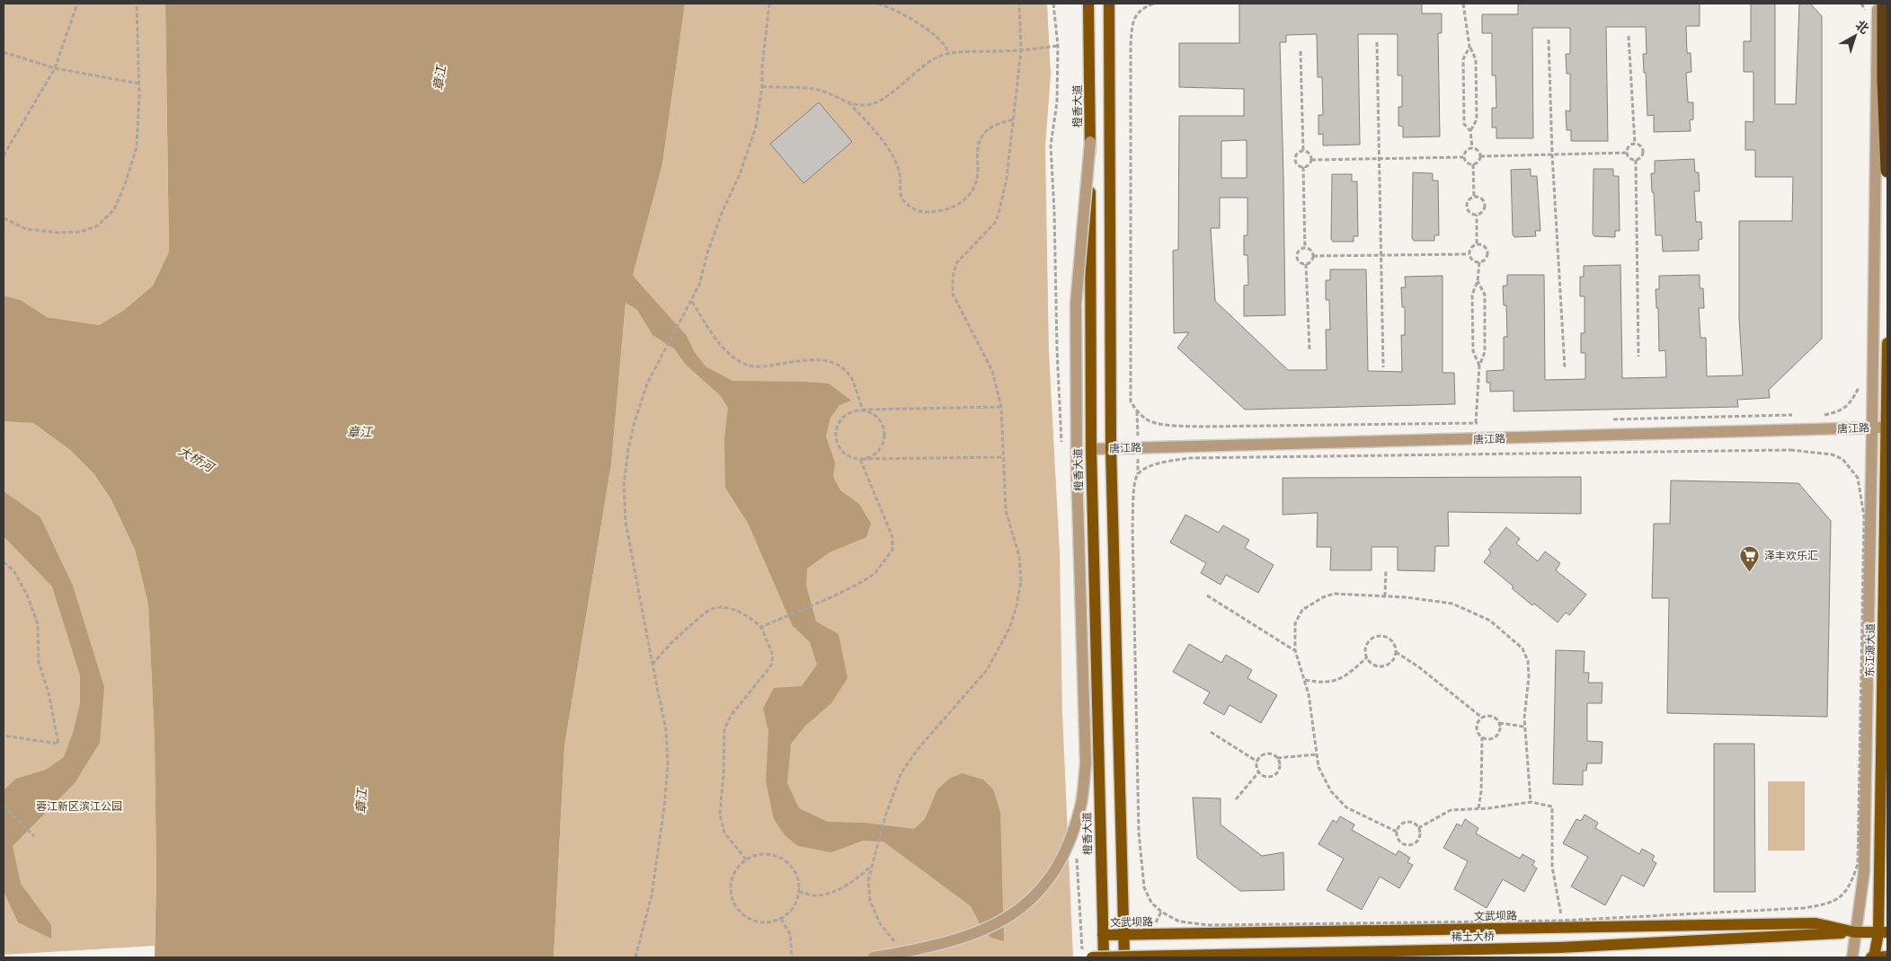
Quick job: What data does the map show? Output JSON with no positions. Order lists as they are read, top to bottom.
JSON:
{
  "streets": {
    "main road": [
      "橙香大道",
      "东江源大道",
      "文武坝路",
      "稀土大桥"
    ],
    "street": ["唐江路"]
  },
  "crossings": [
    ["橙香大道", "唐江路"],
    ["橙香大道", "文武坝路"],
    ["唐江路", "东江源大道"],
    ["东江源大道", "文武坝路"],
    ["文武坝路", "稀土大桥"]
  ],
  "water": ["章江", "大桥河"],
  "parks": ["蓉江新区滨江公园"],
  "places": {
    "supermarket": ["泽丰欢乐汇"]
  },
  "north": "top right"
}
